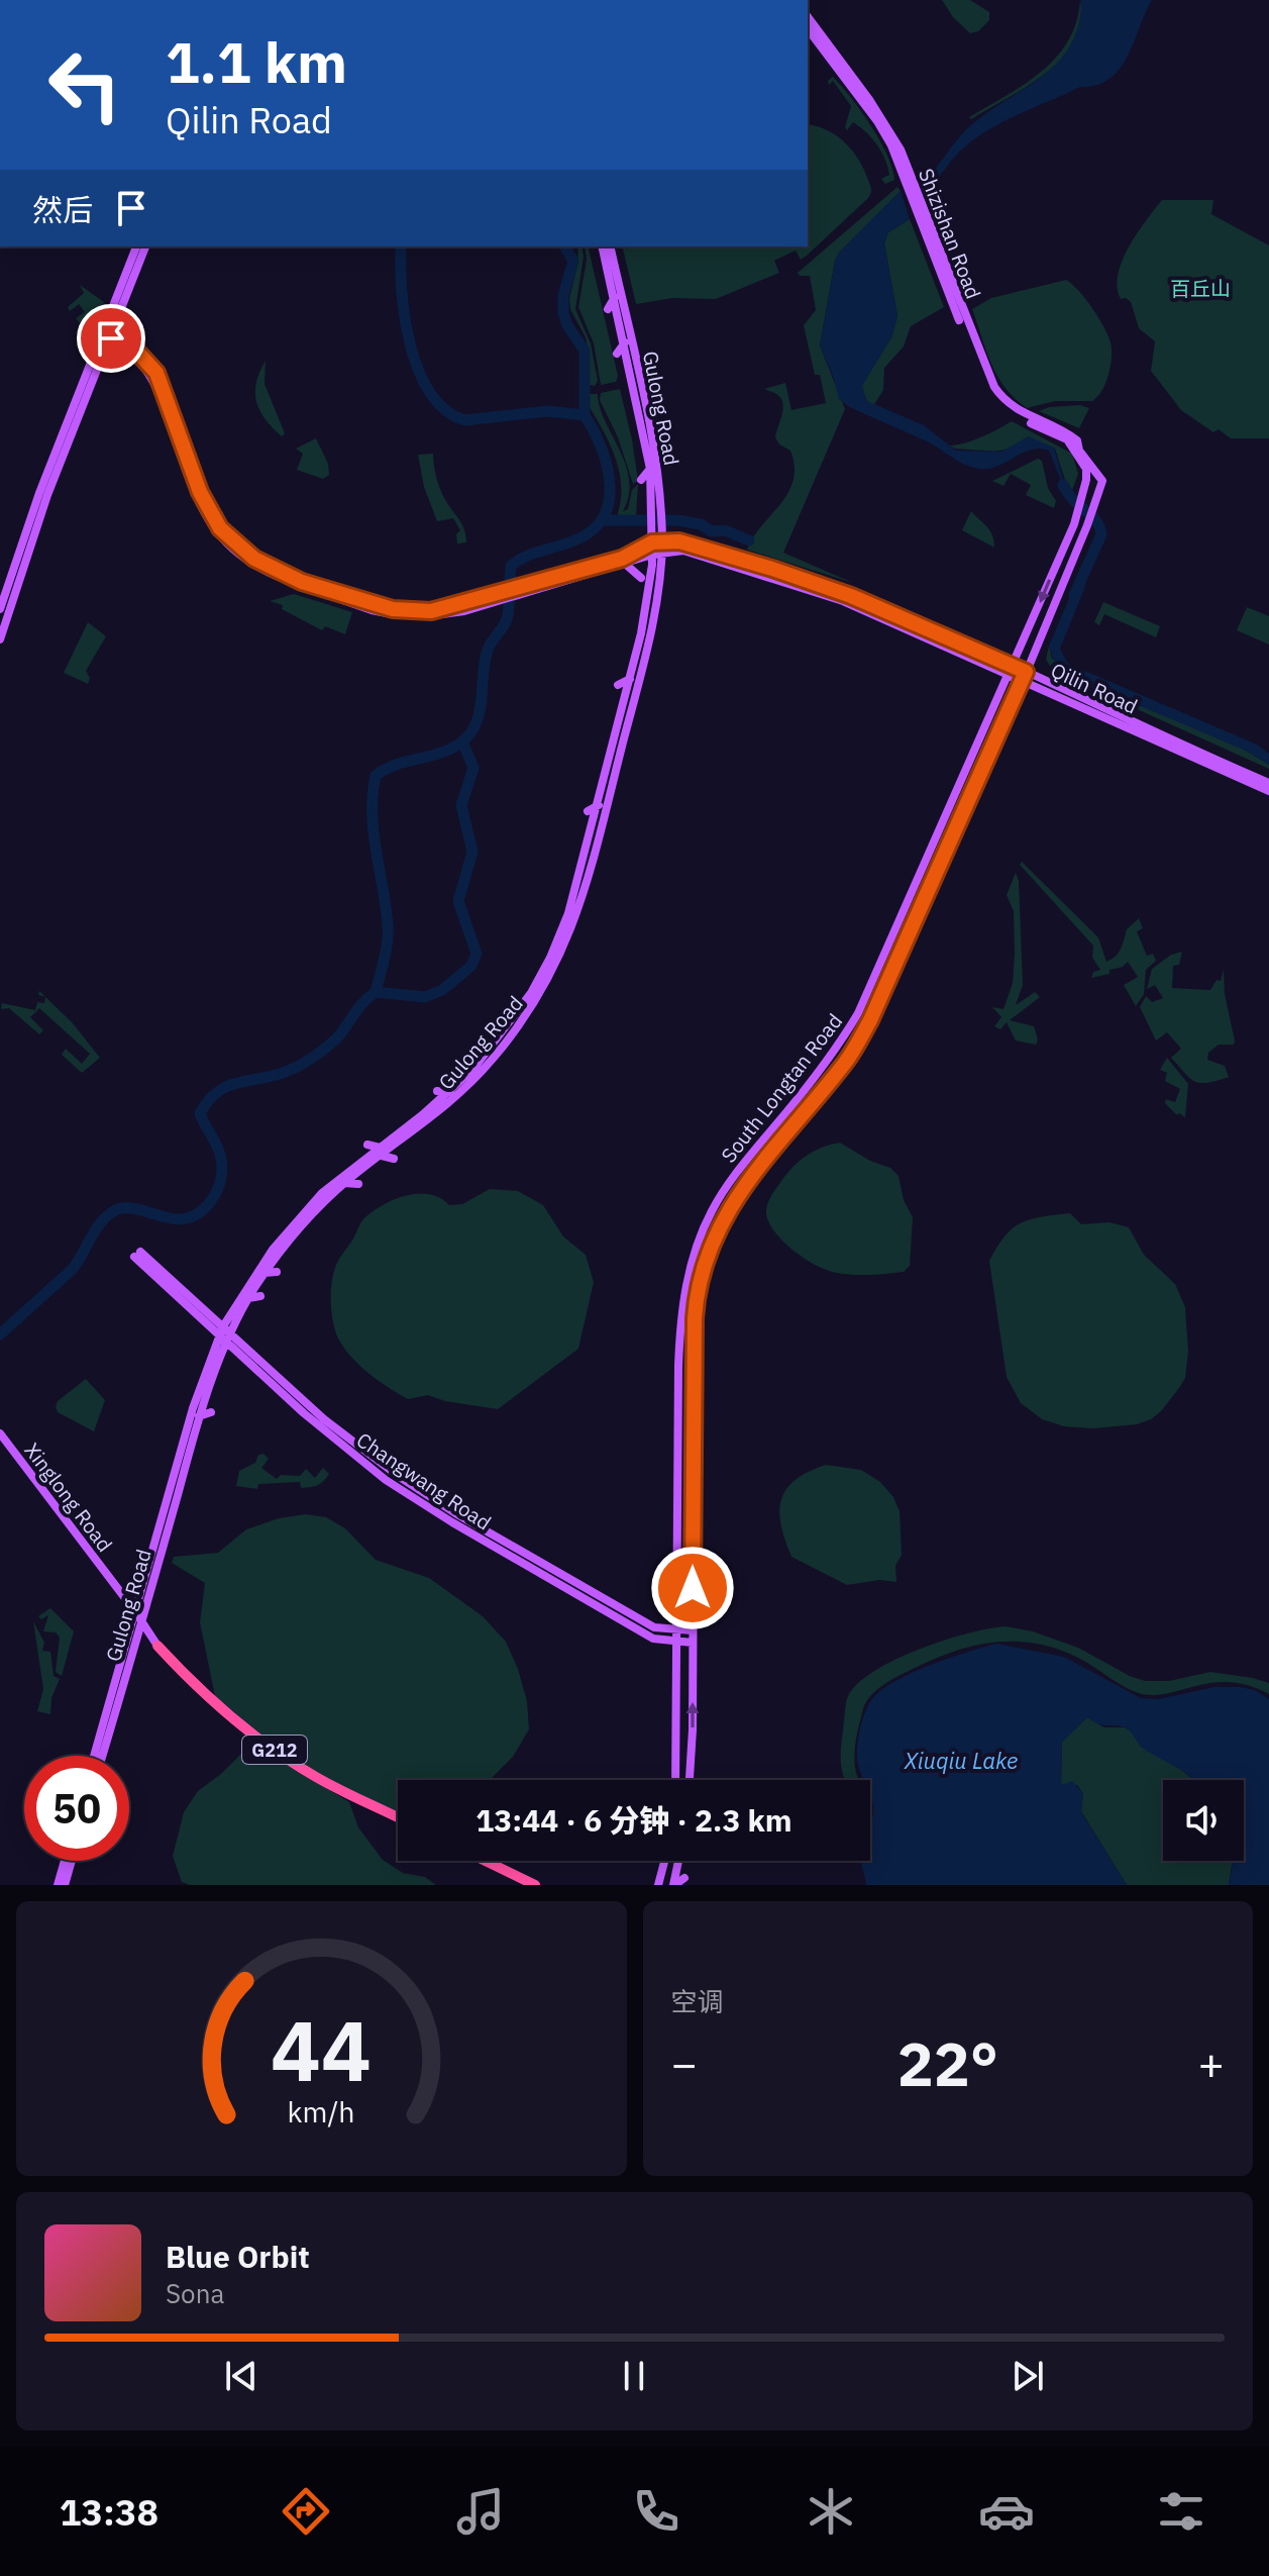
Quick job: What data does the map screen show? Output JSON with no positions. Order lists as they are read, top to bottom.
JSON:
{
  "streets": {
    "highway": ["G212"],
    "main road": [
      "Shizishan Road",
      "Gulong Road",
      "Qilin Road",
      "South Longtan Road",
      "Changwang Road",
      "Xinglong Road"
    ]
  },
  "crossings": [
    ["Shizishan Road", "South Longtan Road"],
    ["Gulong Road", "Qilin Road"],
    ["Gulong Road", "Changwang Road"],
    ["Gulong Road", "Xinglong Road"],
    ["Qilin Road", "South Longtan Road"],
    ["South Longtan Road", "Changwang Road"],
    ["Xinglong Road", "G212"]
  ],
  "water": ["Xiuqiu Lake"],
  "parks": ["百丘山"],
  "page": {
    "turn": ["1.1 km", "Qilin Road"],
    "then": "然后",
    "limit": "50",
    "trip": "13:44 · 6 分钟 · 2.3 km",
    "tile": "空调",
    "heat": ["−", "22°", "+"],
    "song": ["Blue Orbit", "Sona"],
    "tabs": "13:38",
    "gauge": ["44", "km/h"]
  }
}
